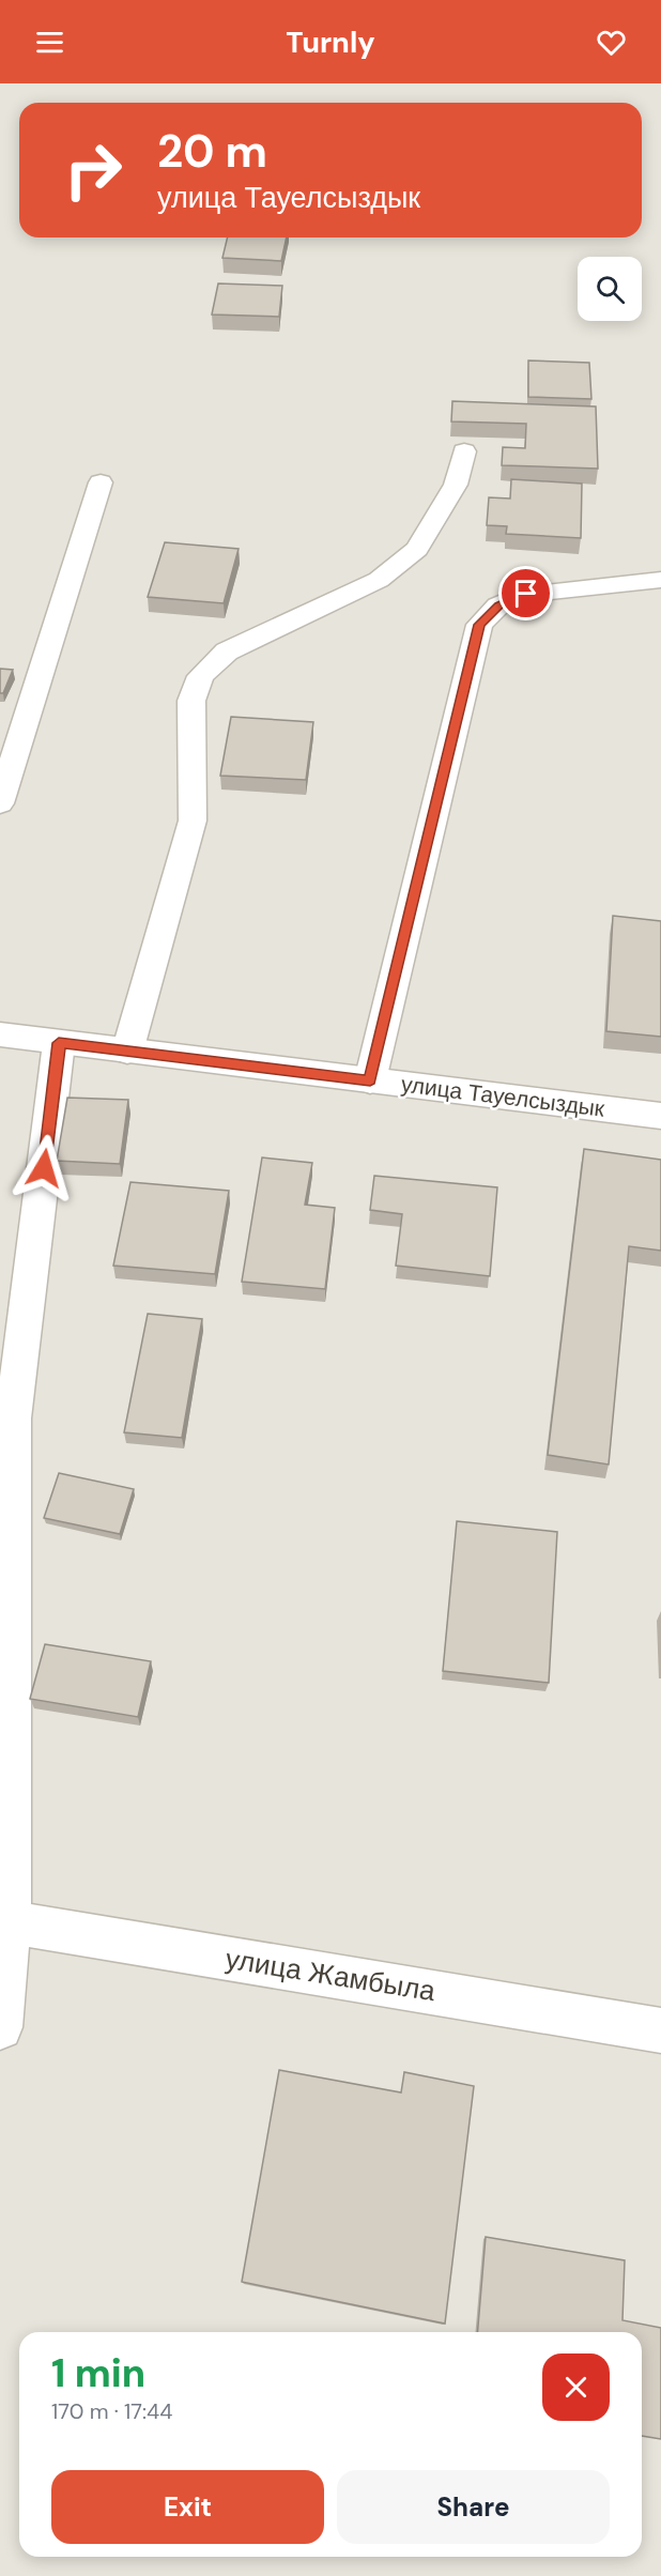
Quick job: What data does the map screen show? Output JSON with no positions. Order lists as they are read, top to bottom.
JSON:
{
  "streets": {
    "street": ["улица Тауелсыздык", "улица Жамбыла"]
  },
  "page": {
    "header": "Turnly",
    "turn": ["20 m", "улица Тауелсыздык"],
    "heading": ["1 min", "170 m · 17:44"],
    "buttons": ["Exit", "Share"]
  }
}
